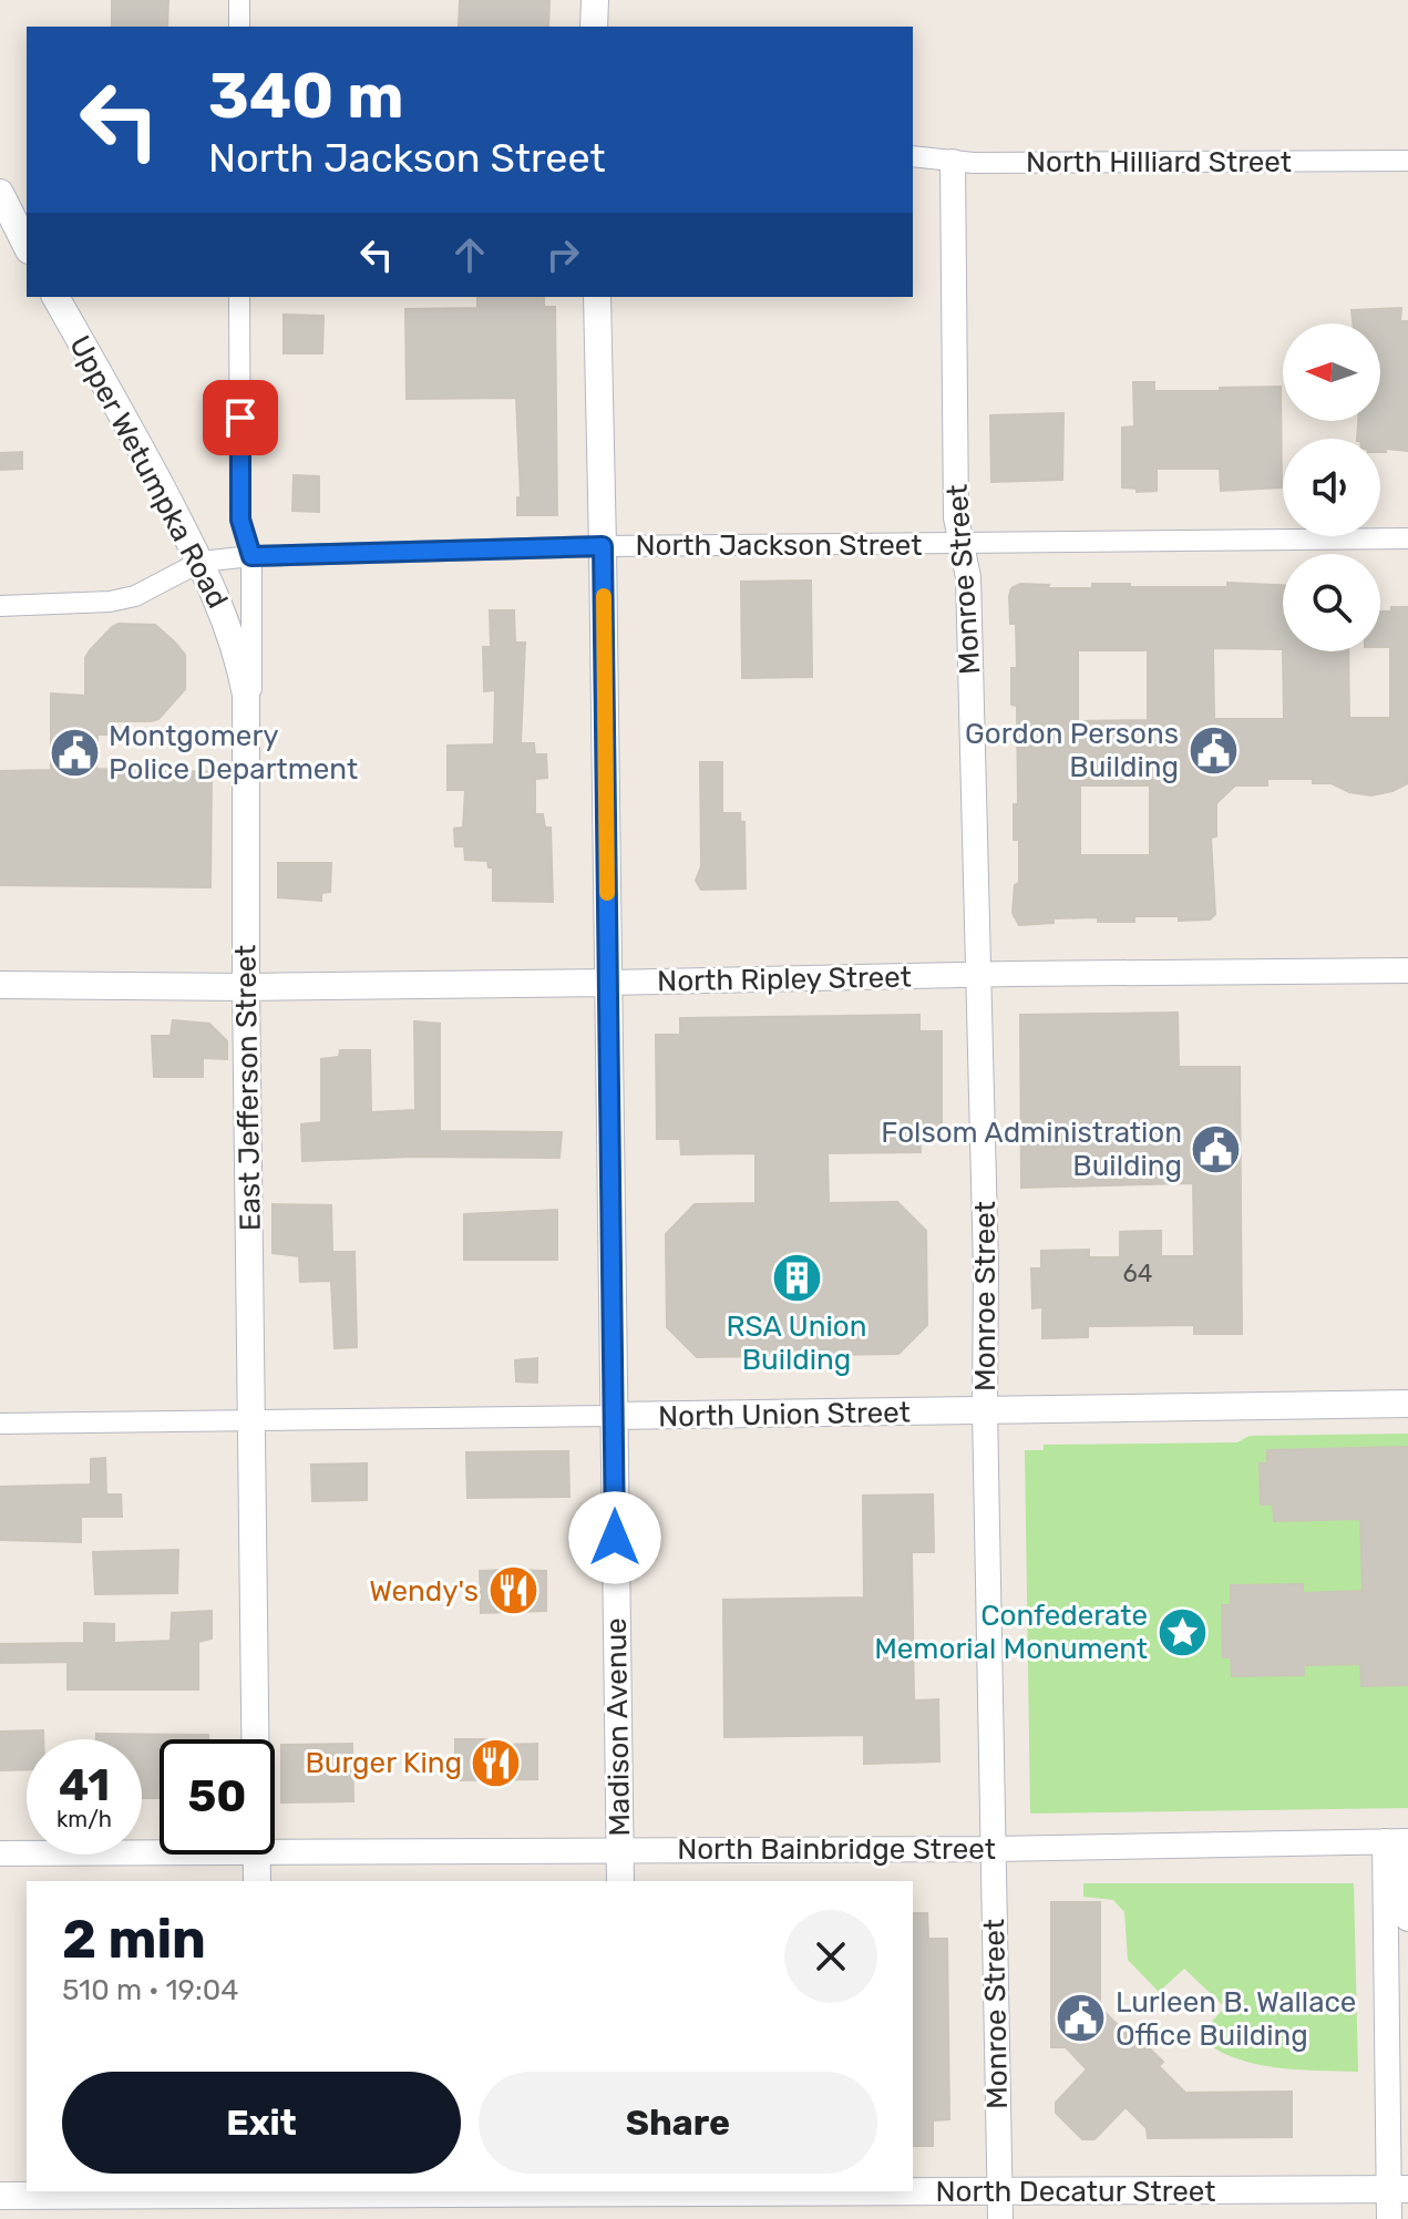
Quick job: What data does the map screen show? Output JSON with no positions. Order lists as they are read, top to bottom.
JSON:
{
  "streets": {
    "main road": [
      "Upper Wetumpka Road",
      "North Ripley Street",
      "East Jefferson Street",
      "North Union Street",
      "Madison Avenue",
      "North Decatur Street"
    ],
    "street": [
      "North Hilliard Street",
      "North Jackson Street",
      "Monroe Street",
      "North Bainbridge Street"
    ]
  },
  "crossings": [
    ["North Hilliard Street", "Monroe Street"],
    ["Upper Wetumpka Road", "North Jackson Street"],
    ["Upper Wetumpka Road", "East Jefferson Street"],
    ["North Jackson Street", "Monroe Street"],
    ["North Jackson Street", "East Jefferson Street"],
    ["North Jackson Street", "Madison Avenue"],
    ["Monroe Street", "North Ripley Street"],
    ["Monroe Street", "North Union Street"],
    ["Monroe Street", "North Bainbridge Street"],
    ["Monroe Street", "North Decatur Street"],
    ["North Ripley Street", "East Jefferson Street"],
    ["North Ripley Street", "Madison Avenue"],
    ["East Jefferson Street", "North Union Street"],
    ["North Union Street", "Madison Avenue"],
    ["Madison Avenue", "North Bainbridge Street"]
  ],
  "places": {
    "public building": [
      "Gordon Persons Building",
      "Montgomery Police Department",
      "Folsom Administration Building",
      "Lurleen B. Wallace Office Building"
    ],
    "building": ["RSA Union Building"],
    "restaurant": ["Wendy's", "Burger King"],
    "place": ["Confederate Memorial Monument"]
  },
  "house_numbers": ["64"],
  "north": "left",
  "page": {
    "turn": ["340 m", "North Jackson Street"],
    "speed": "41 km/h",
    "limit": "50",
    "heading": ["2 min", "510 m · 19:04"],
    "buttons": ["Exit", "Share"]
  }
}
